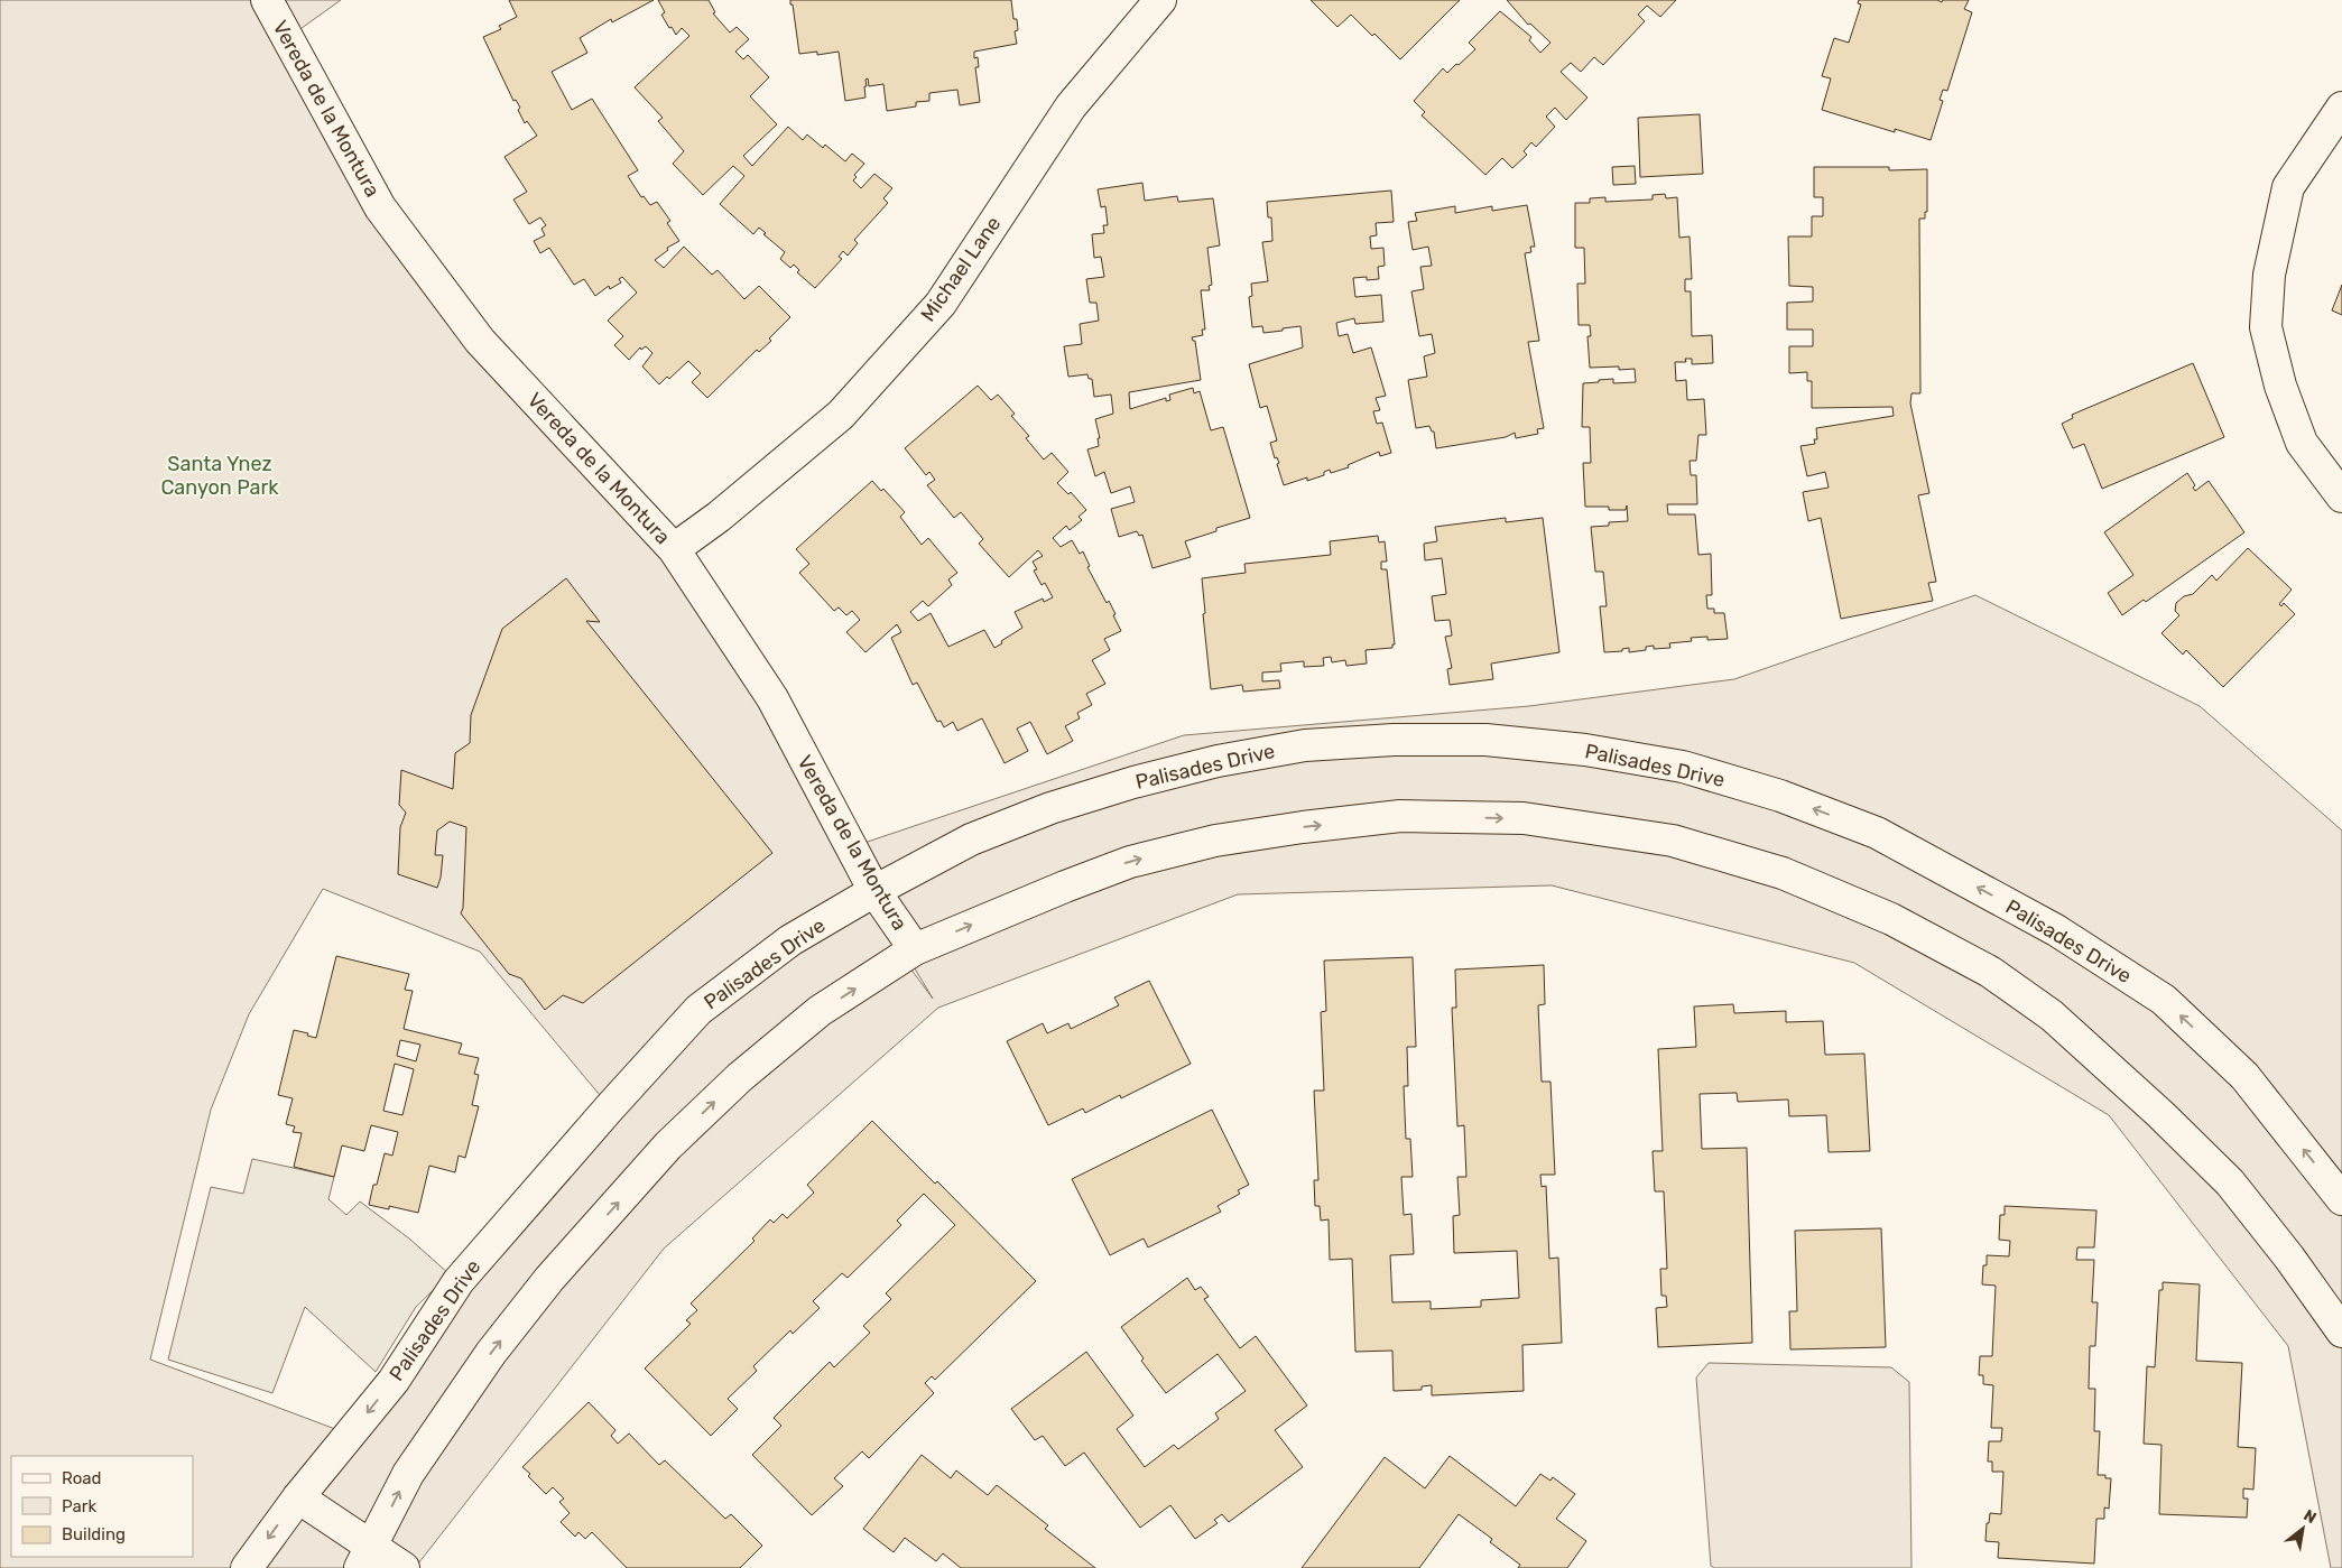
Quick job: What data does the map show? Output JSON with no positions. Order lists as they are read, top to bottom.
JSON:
{
  "streets": {
    "street": ["Vereda de la Montura", "Michael Lane", "Palisades Drive"]
  },
  "crossings": [
    ["Vereda de la Montura", "Michael Lane"],
    ["Vereda de la Montura", "Palisades Drive"]
  ],
  "one_way": ["Palisades Drive"],
  "parks": ["Santa Ynez Canyon Park"],
  "legend": ["Road", "Park", "Building"],
  "north": "top right"
}
